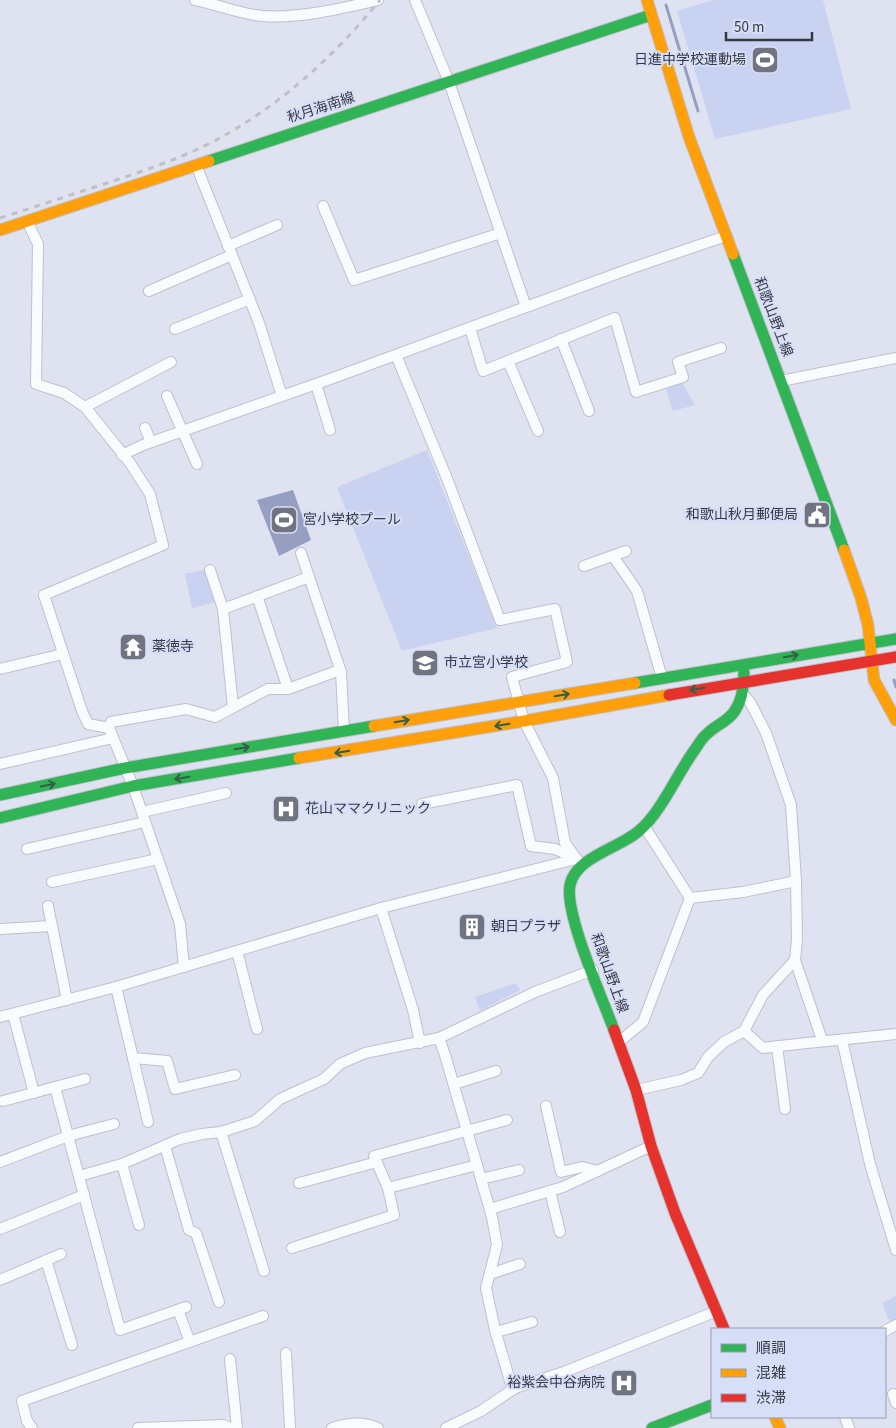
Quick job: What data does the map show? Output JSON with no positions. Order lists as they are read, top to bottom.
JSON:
{
  "streets": {
    "main road": ["秋月海南線", "和歌山野上線"]
  },
  "crossings": [
    ["秋月海南線", "和歌山野上線"]
  ],
  "places": {
    "sports": ["日進中学校運動場", "宮小学校プール"],
    "public building": ["和歌山秋月郵便局"],
    "temple": ["薬徳寺"],
    "school or university": ["市立宮小学校"],
    "hospital": ["花山ママクリニック", "裕紫会中谷病院"],
    "building": ["朝日プラザ"]
  },
  "legend": ["順調", "混雑", "渋滞"],
  "scale_bar": "50 m"
}
